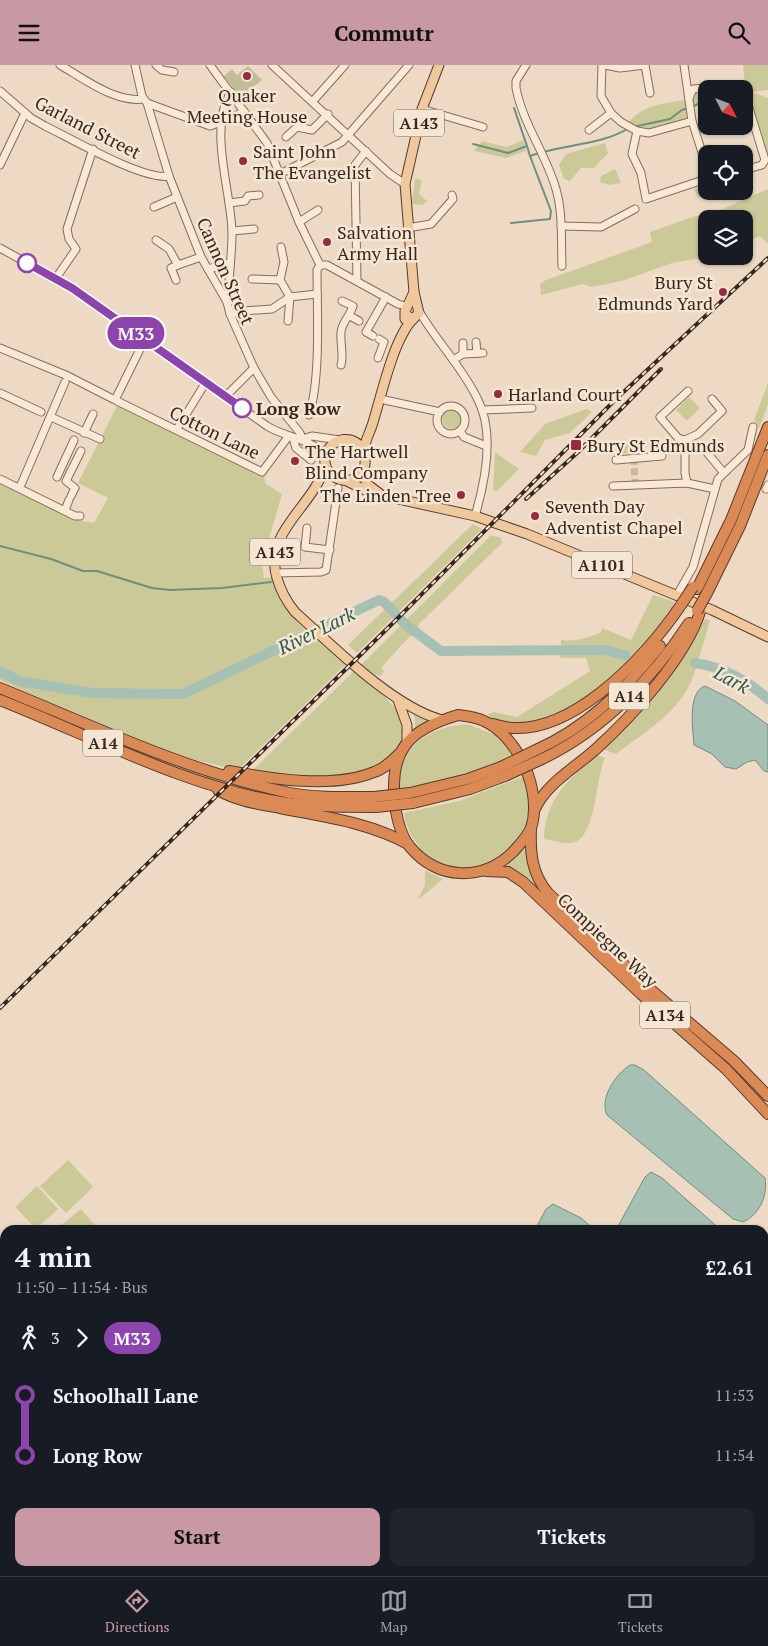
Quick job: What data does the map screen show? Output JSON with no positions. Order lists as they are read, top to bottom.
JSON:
{
  "streets": {
    "highway": ["A14", "Compiegne Way", "A134"],
    "main road": ["A143", "A1101"],
    "street": ["Garland Street", "Cannon Street", "Cotton Lane"]
  },
  "crossings": [
    ["A143", "A1101"],
    ["A143", "A14"],
    ["A143", "Compiegne Way"],
    ["Garland Street", "Cannon Street"],
    ["A1101", "A14"],
    ["A14", "Compiegne Way"]
  ],
  "water": ["River Lark", "Lark"],
  "places": {
    "other": [
      "Quaker Meeting House",
      "Saint John The Evangelist",
      "Salvation Army Hall",
      "Bury St Edmunds Yard",
      "Harland Court",
      "Long Row",
      "The Hartwell Blind Company",
      "The Linden Tree",
      "Seventh Day Adventist Chapel"
    ],
    "transit": ["Bury St Edmunds"]
  },
  "lines": ["bus line M33"],
  "north": "bottom right",
  "page": {
    "header": "Commutr",
    "on_map": "M33",
    "heading": ["4 min", "11:50 – 11:54 · Bus", "£2.61"],
    "legs": ["3", "M33"],
    "list": [
      {
        "name": "Schoolhall Lane",
        "value": "11:53"
      },
      {
        "name": "Long Row",
        "value": "11:54"
      }
    ],
    "buttons": ["Start", "Tickets"],
    "tabs": ["Directions", "Map", "Tickets"]
  }
}
